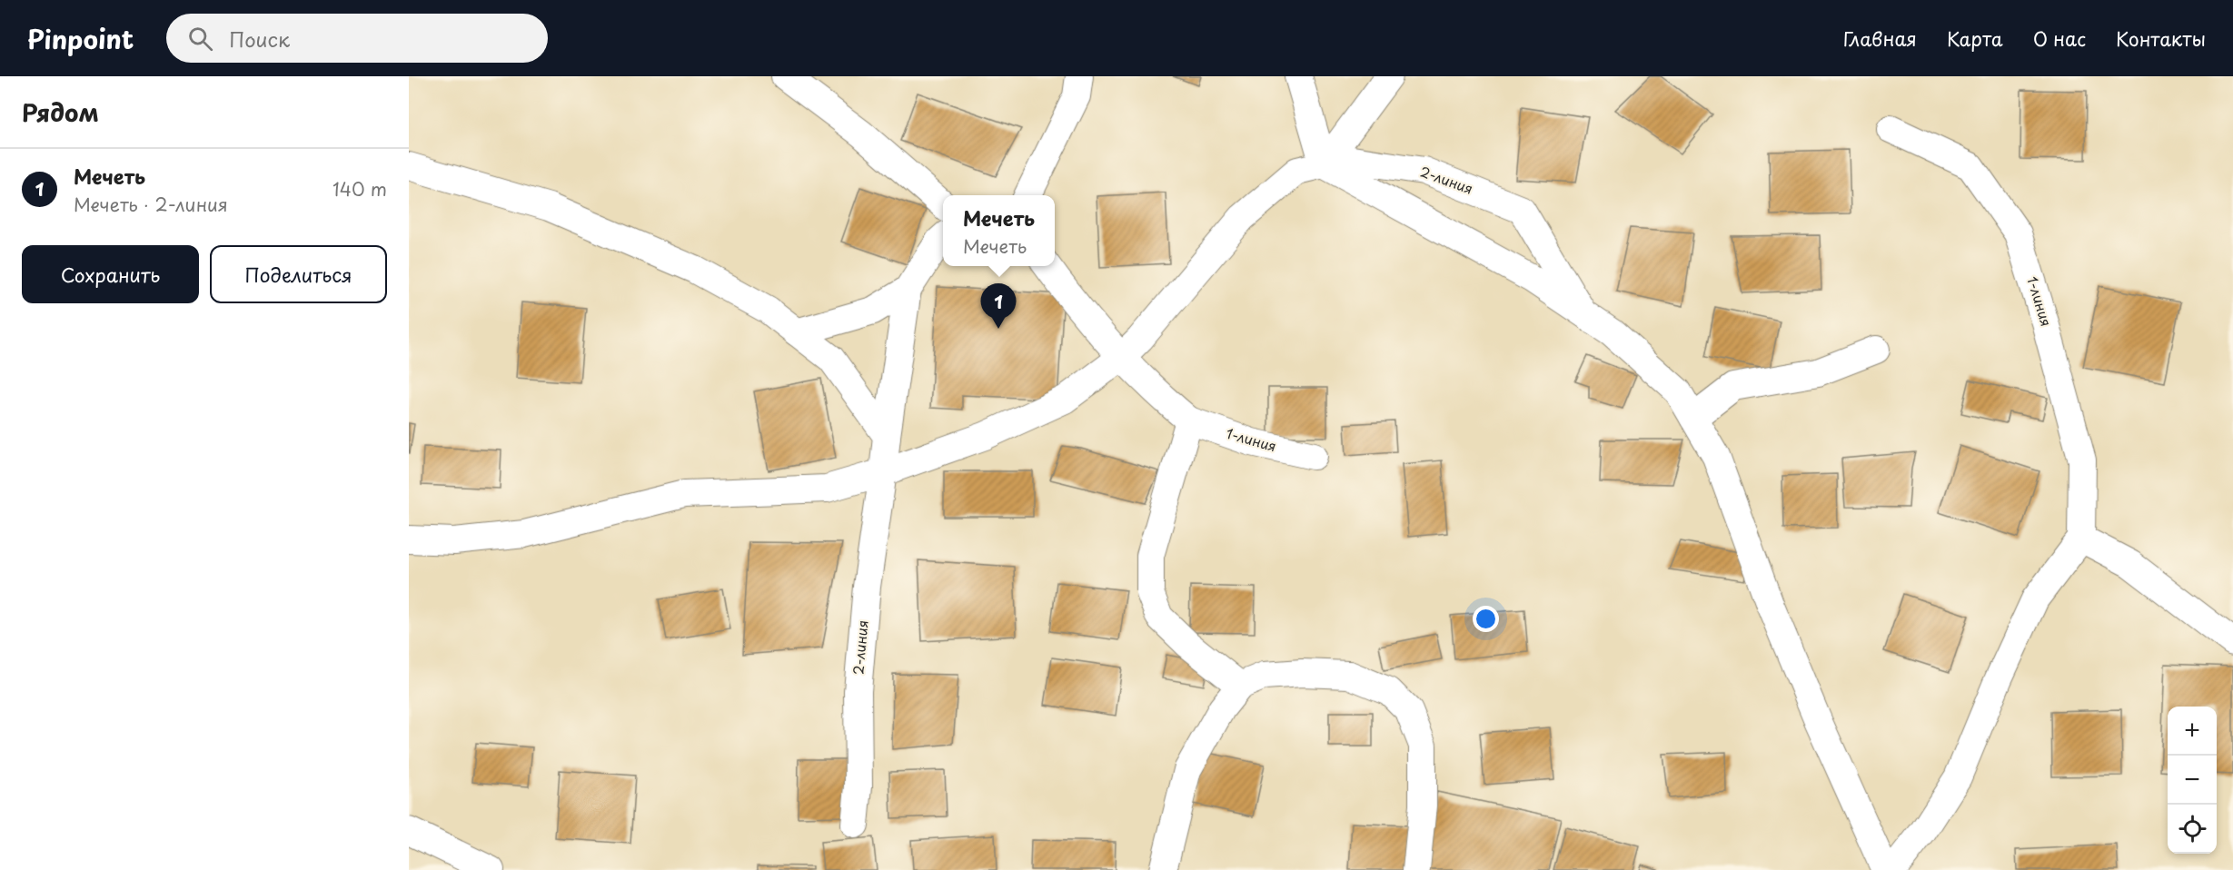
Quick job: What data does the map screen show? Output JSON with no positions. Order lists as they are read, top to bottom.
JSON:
{
  "streets": {
    "street": ["2-линия", "1-линия"]
  },
  "page": {
    "header": "Pinpoint",
    "search": "Поиск",
    "nav": [
      "Главная",
      "Карта",
      "О нас",
      "Контакты"
    ],
    "heading": "Рядом",
    "list": [
      {
        "mark": "1",
        "name": "Мечеть",
        "note": "Мечеть · 2-линия",
        "value": "140 m"
      }
    ],
    "popup": ["Мечеть", "Мечеть"],
    "buttons": ["Сохранить", "Поделиться"],
    "pins": "1",
    "map_buttons": ["+", "−"]
  }
}
